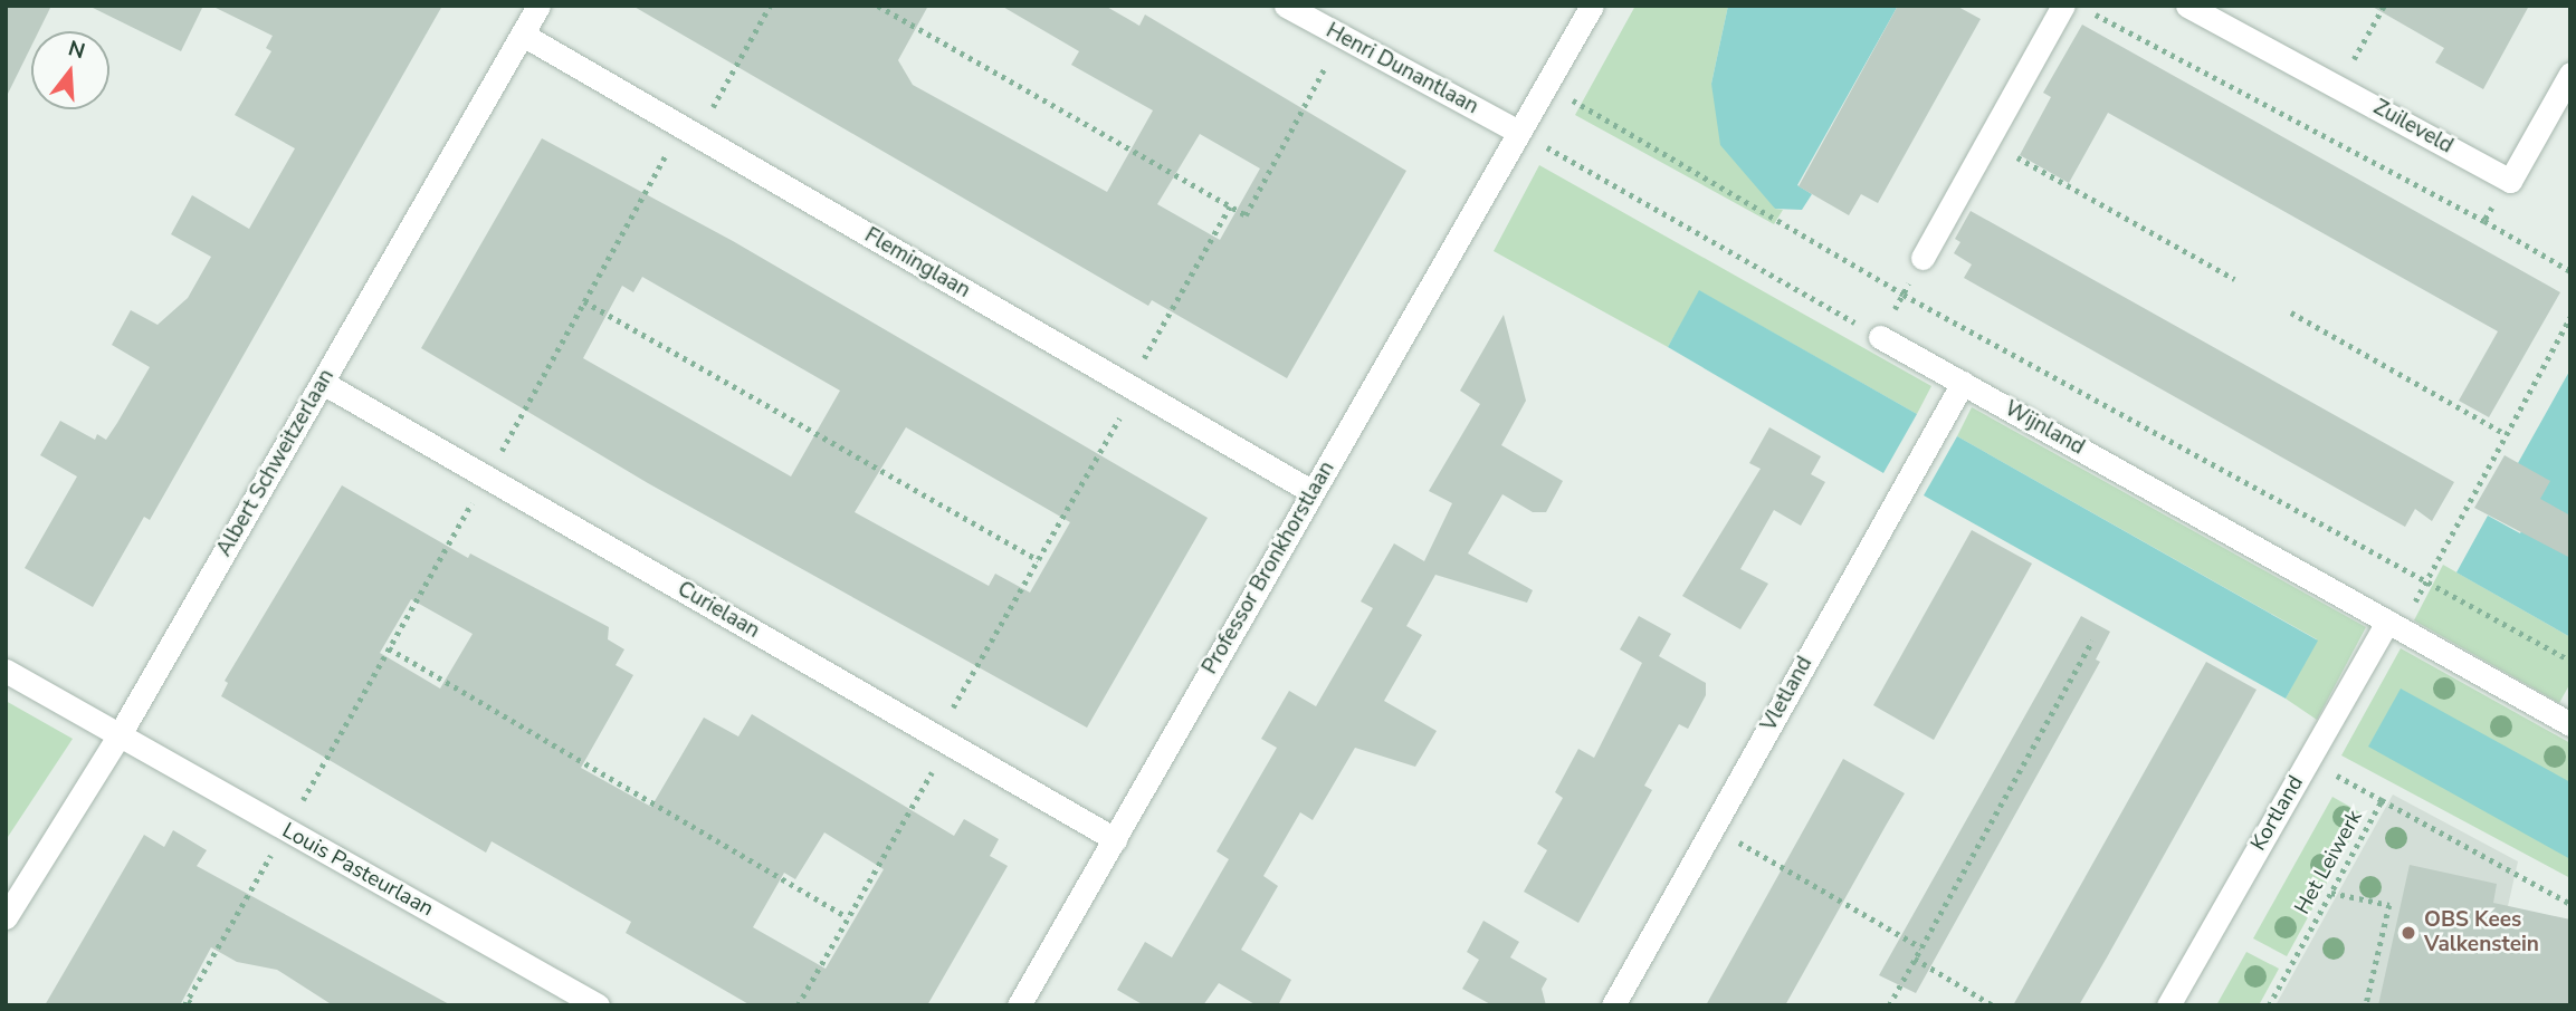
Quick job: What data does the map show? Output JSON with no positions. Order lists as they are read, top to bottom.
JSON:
{
  "streets": {
    "street": [
      "Henri Dunantlaan",
      "Zuileveld",
      "Fleminglaan",
      "Wijnland",
      "Albert Schweitzerlaan",
      "Professor Bronkhorstlaan",
      "Curielaan",
      "Vletland",
      "Kortland",
      "Louis Pasteurlaan"
    ],
    "path": ["Het Leiwerk"]
  },
  "crossings": [
    ["Henri Dunantlaan", "Professor Bronkhorstlaan"],
    ["Fleminglaan", "Albert Schweitzerlaan"],
    ["Fleminglaan", "Professor Bronkhorstlaan"],
    ["Wijnland", "Vletland"],
    ["Wijnland", "Kortland"],
    ["Albert Schweitzerlaan", "Curielaan"],
    ["Albert Schweitzerlaan", "Louis Pasteurlaan"],
    ["Professor Bronkhorstlaan", "Curielaan"]
  ],
  "places": ["OBS Kees Valkenstein"],
  "north": "top"
}
